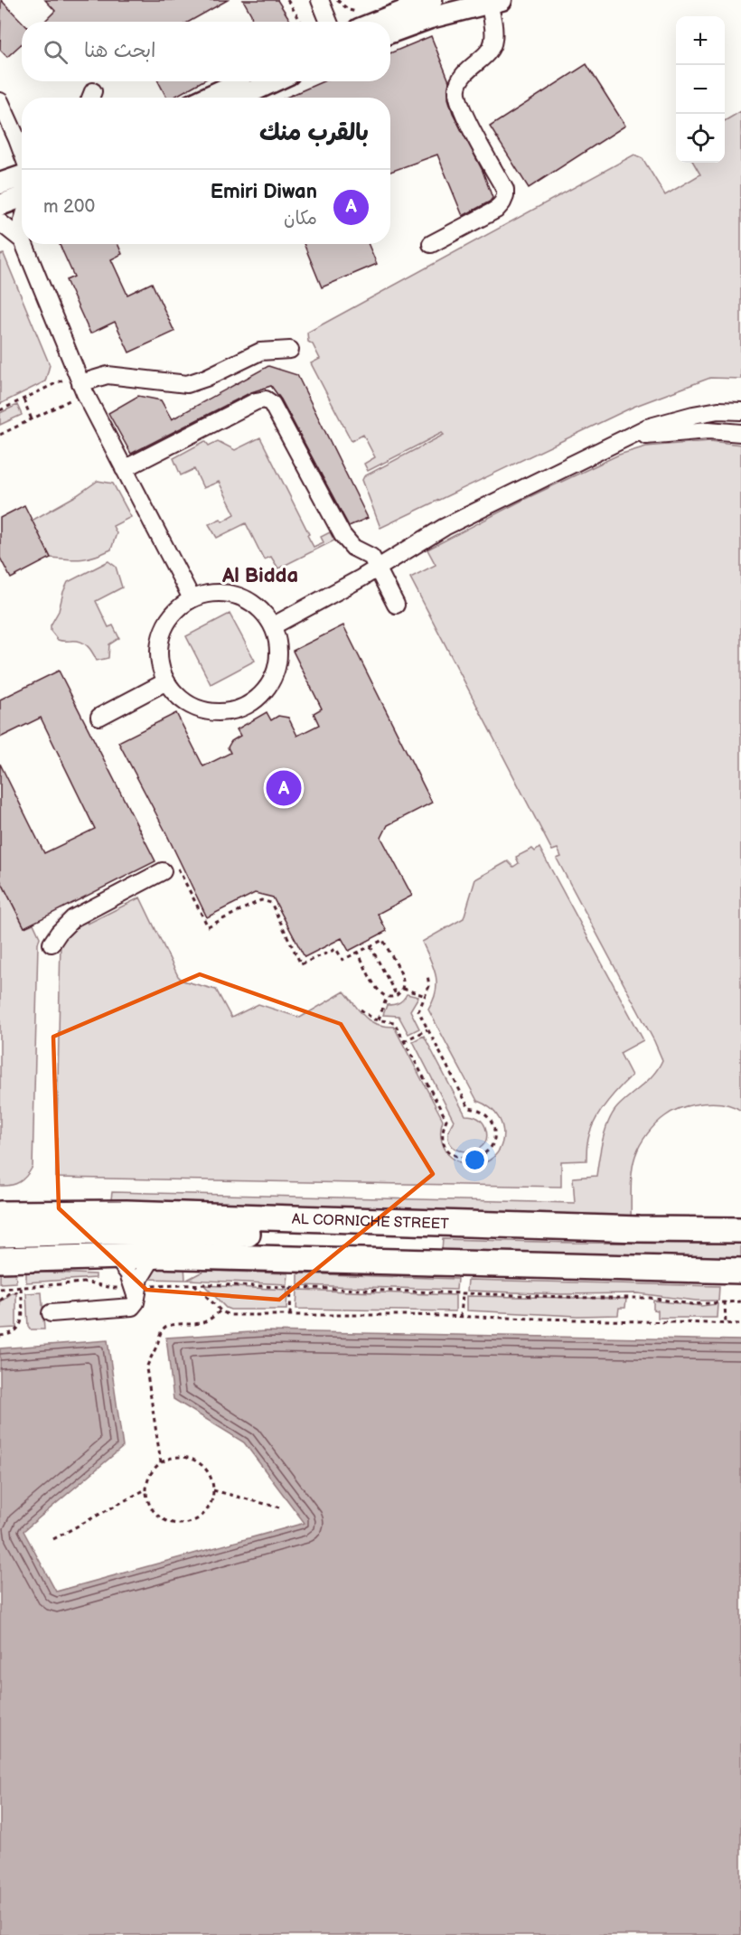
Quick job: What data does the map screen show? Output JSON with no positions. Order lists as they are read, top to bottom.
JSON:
{
  "streets": {
    "highway": ["AL CORNICHE STREET"]
  },
  "districts": ["Al Bidda"],
  "page": {
    "map_buttons": ["+", "−"],
    "search": "ابحث هنا",
    "heading": "بالقرب منك",
    "list": [
      {
        "mark": "A",
        "name": "Emiri Diwan",
        "note": "مكان",
        "value": "200 m"
      }
    ],
    "pins": "A"
  }
}
